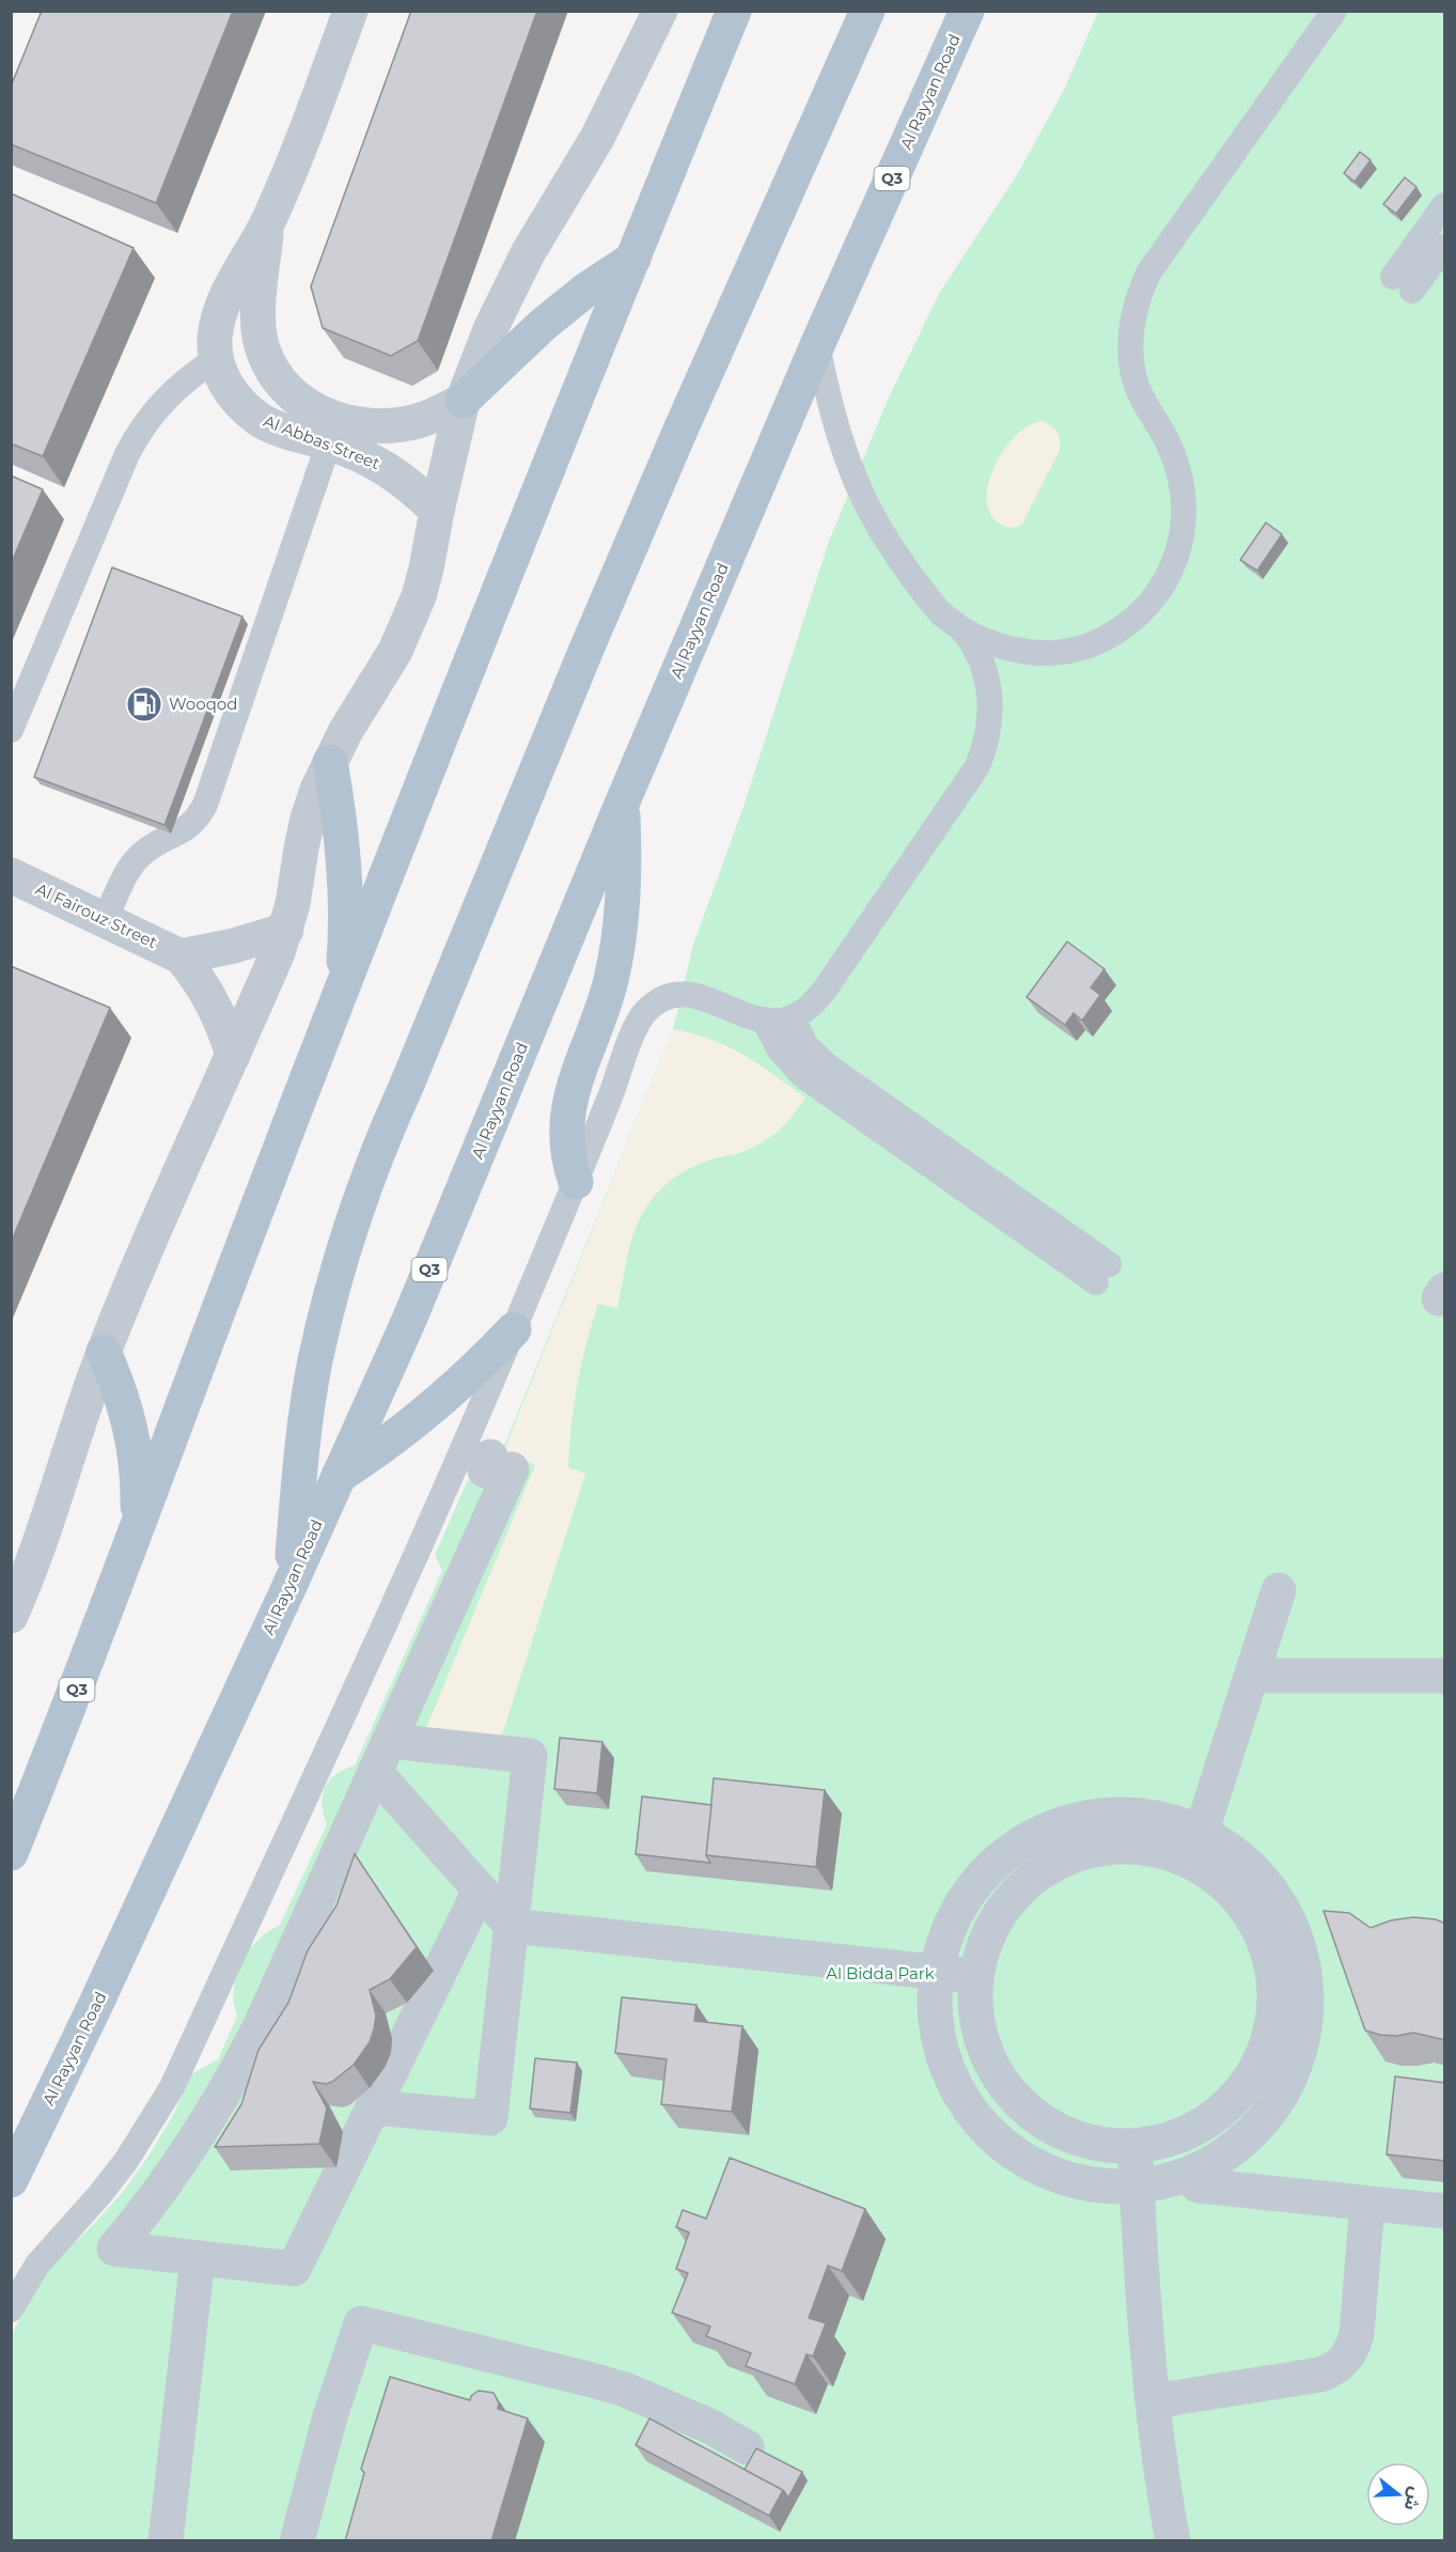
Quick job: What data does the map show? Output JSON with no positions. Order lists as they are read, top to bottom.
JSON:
{
  "streets": {
    "main road": ["Al Rayyan Road", "Q3"],
    "street": ["Al Abbas Street", "Al Fairouz Street"]
  },
  "parks": ["Al Bidda Park"],
  "places": {
    "fuel station": ["Wooqod"]
  },
  "north": "right"
}
